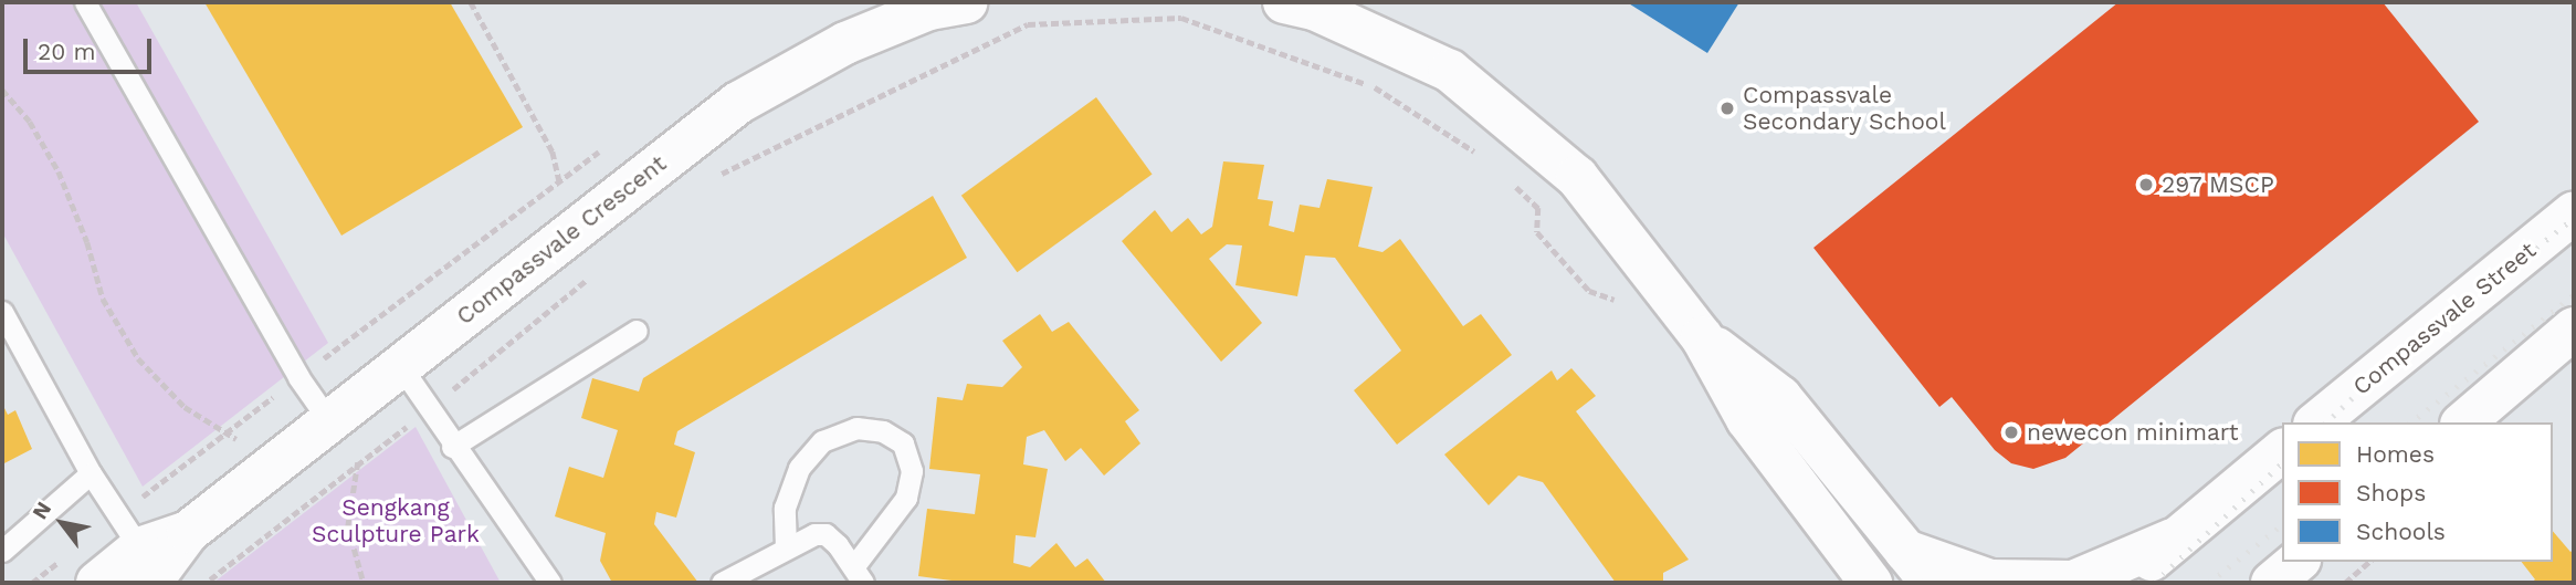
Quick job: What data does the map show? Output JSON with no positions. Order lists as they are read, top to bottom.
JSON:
{
  "streets": {
    "street": ["Compassvale Crescent", "Compassvale Street"]
  },
  "parks": ["Sengkang Sculpture Park"],
  "places": ["Compassvale Secondary School", "297 MSCP", "newecon minimart"],
  "legend": ["Homes", "Shops", "Schools"],
  "scale_bar": "20 m",
  "north": "top left"
}
